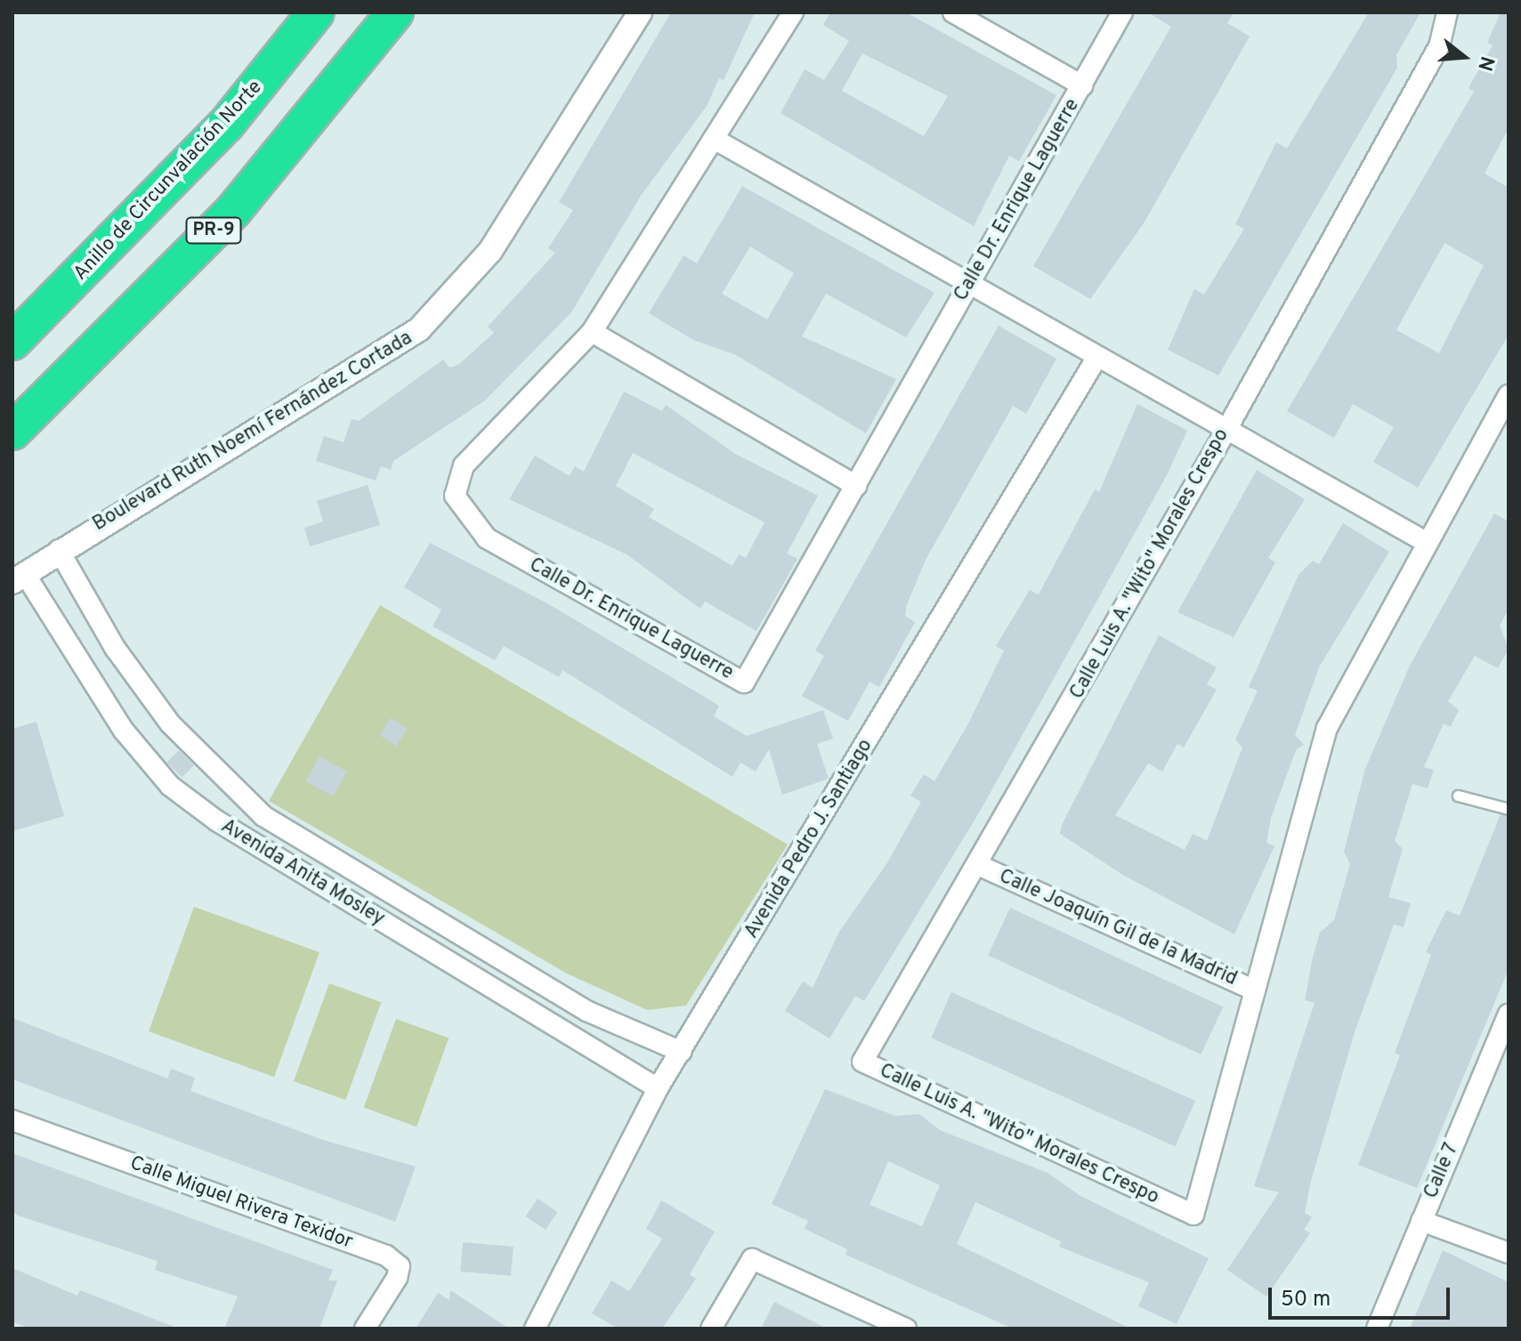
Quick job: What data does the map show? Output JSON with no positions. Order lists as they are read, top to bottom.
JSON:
{
  "streets": {
    "highway": ["Anillo de Circunvalación Norte", "PR-9"],
    "street": [
      "Calle Dr. Enrique Laguerre",
      "Boulevard Ruth Noemí Fernández Cortada",
      "Calle Luis A. \"Wito\" Morales Crespo",
      "Avenida Pedro J. Santiago",
      "Avenida Anita Mosley",
      "Calle Joaquín Gil de la Madrid",
      "Calle 7",
      "Calle Miguel Rivera Texidor"
    ]
  },
  "crossings": [
    ["Boulevard Ruth Noemí Fernández Cortada", "Avenida Anita Mosley"],
    ["Calle Luis A. \"Wito\" Morales Crespo", "Calle Joaquín Gil de la Madrid"],
    ["Avenida Pedro J. Santiago", "Avenida Anita Mosley"]
  ],
  "scale_bar": "50 m",
  "north": "right"
}
